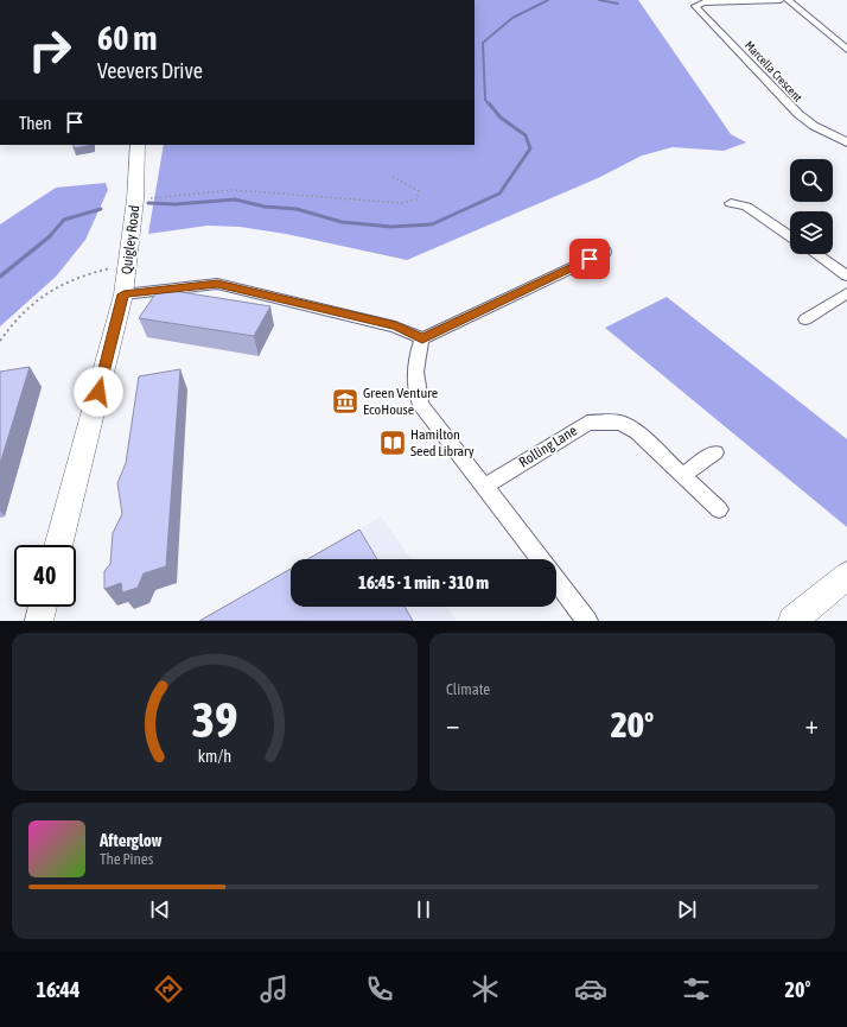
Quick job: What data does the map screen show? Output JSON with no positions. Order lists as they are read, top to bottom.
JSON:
{
  "streets": {
    "street": ["Marcella Crescent", "Quigley Road", "Rolling Lane"]
  },
  "places": {
    "museum": ["Green Venture EcoHouse"],
    "library": ["Hamilton Seed Library"]
  },
  "page": {
    "turn": ["60 m", "Veevers Drive"],
    "then": "Then",
    "limit": "40",
    "trip": "16:45 · 1 min · 310 m",
    "tile": "Climate",
    "heat": ["−", "20°", "+"],
    "song": ["Afterglow", "The Pines"],
    "tabs": ["16:44", "20°"],
    "gauge": ["39", "km/h"]
  }
}
